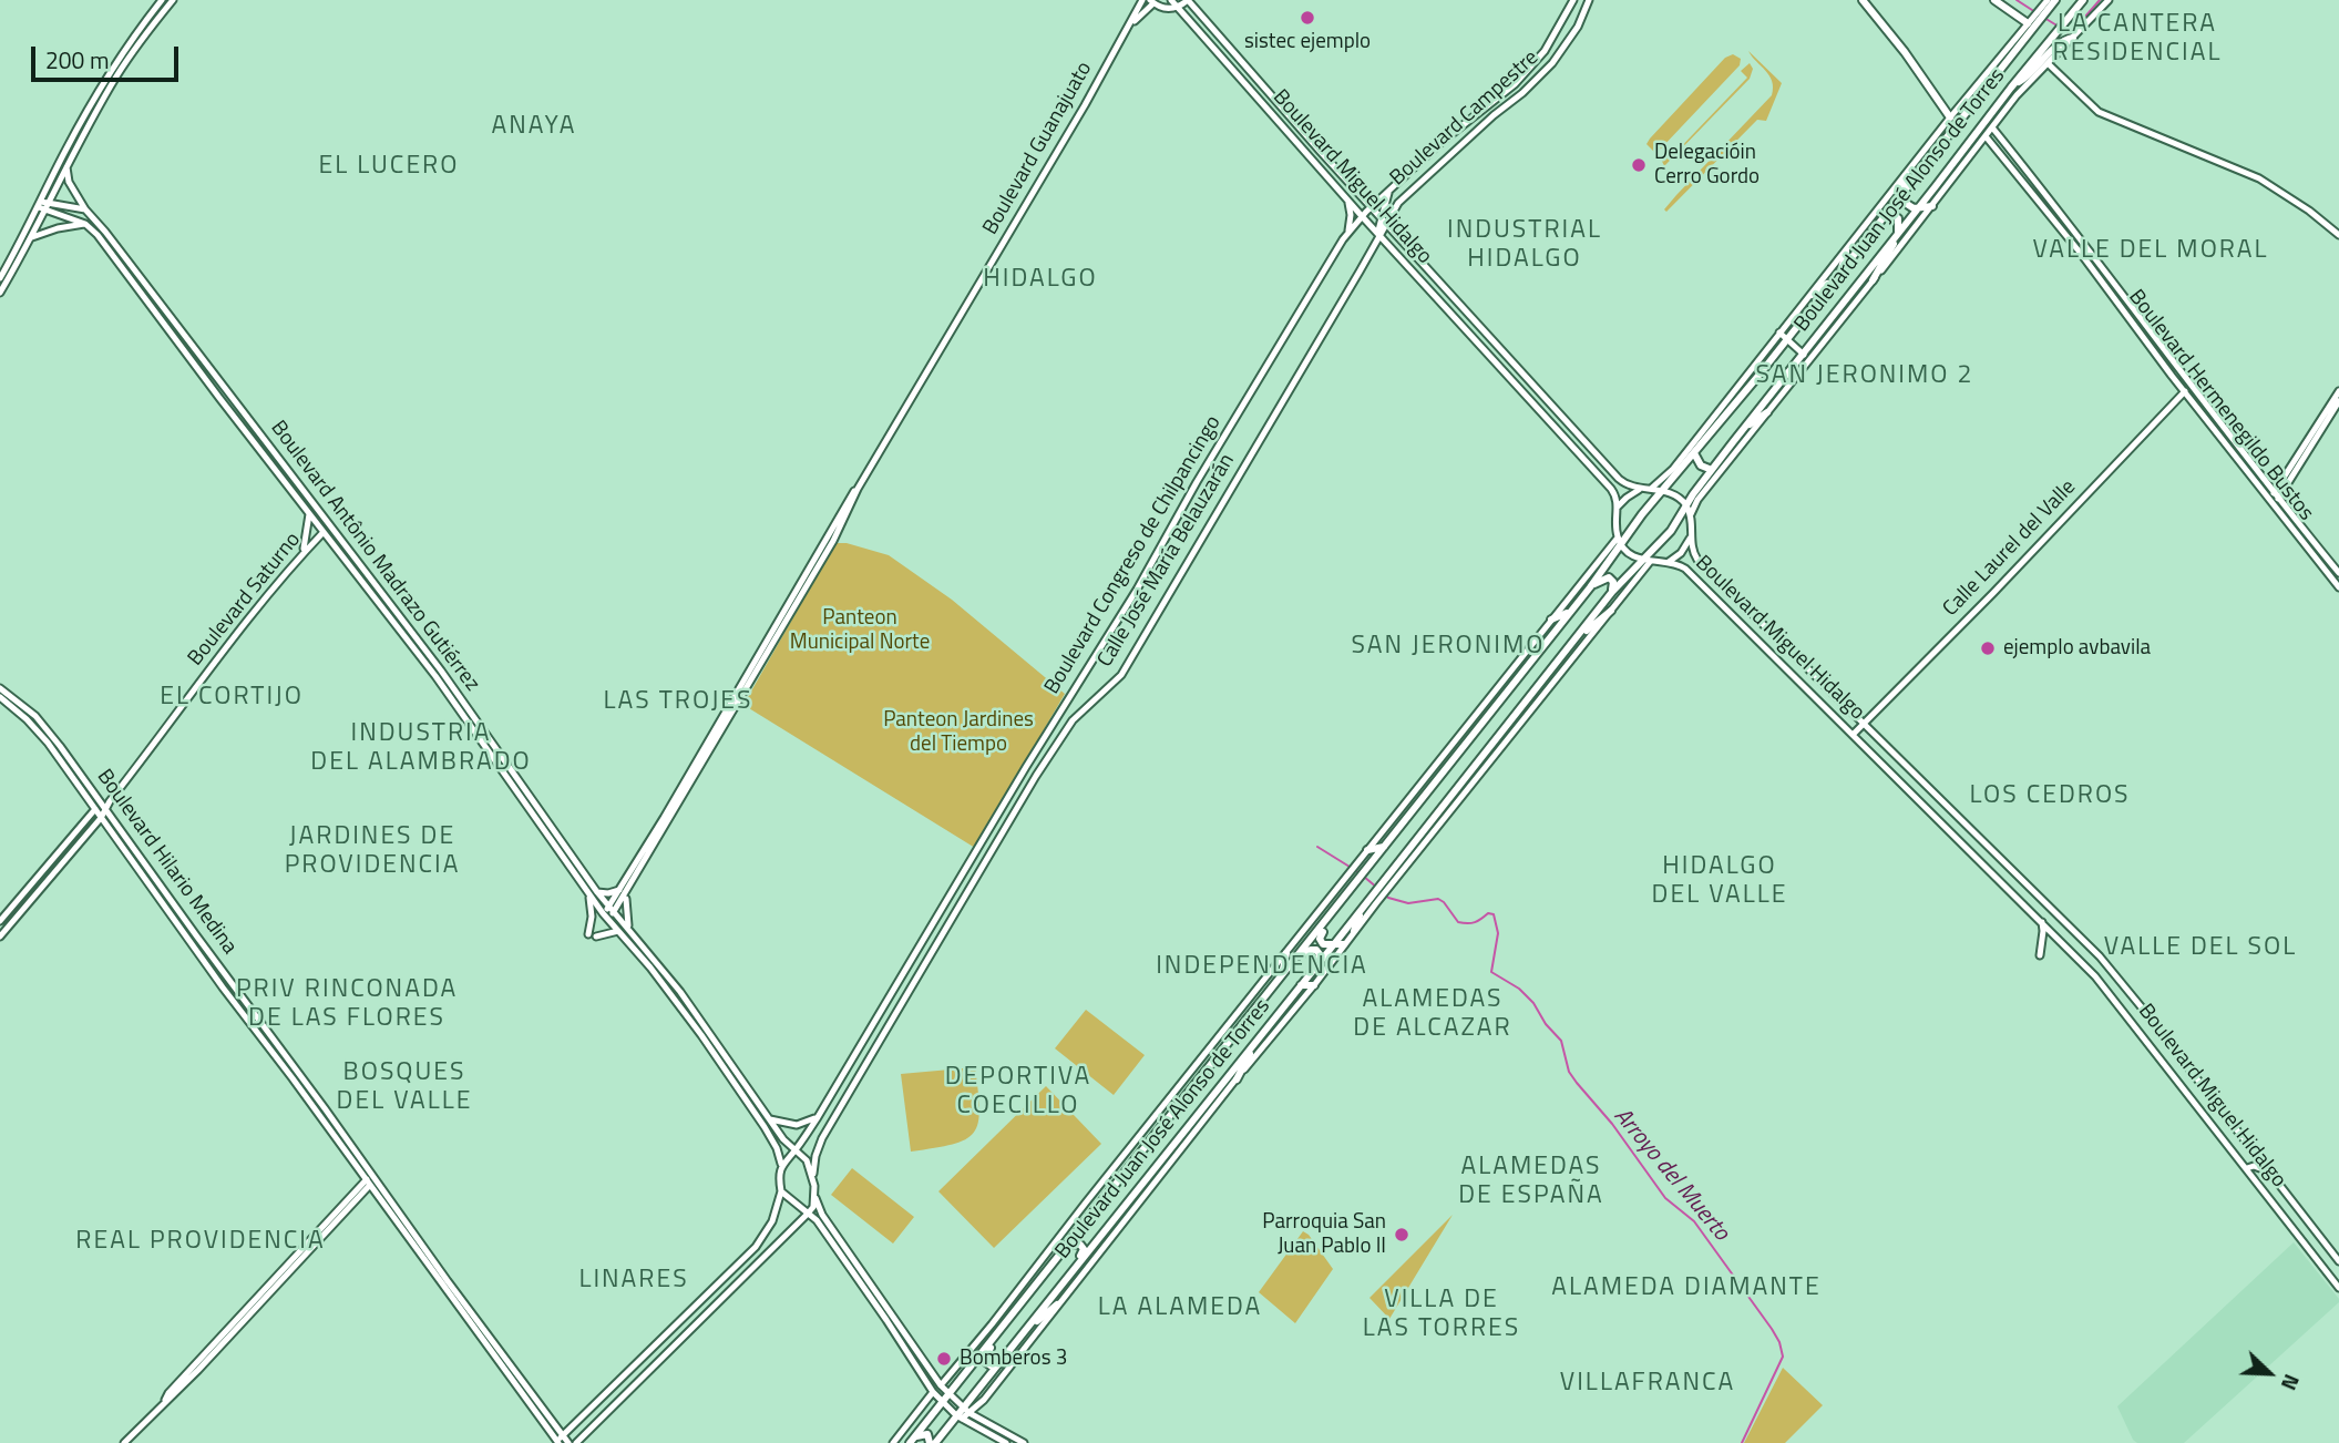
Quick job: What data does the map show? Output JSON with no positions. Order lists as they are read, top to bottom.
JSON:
{
  "streets": {
    "main road": ["Boulevard Juan José Alonso de Torres"],
    "street": [
      "Boulevard Campestre",
      "Boulevard Guanajuato",
      "Boulevard Miguel Hidalgo",
      "Boulevard Hermenegildo Bustos",
      "Calle Laurel del Valle",
      "Boulevard Congreso de Chilpancingo",
      "Boulevard Antônio Madrazo Gutiérrez",
      "Calle José María Belauzarán",
      "Boulevard Saturno",
      "Boulevard Hilario Medina"
    ]
  },
  "crossings": [
    ["Boulevard Campestre", "Boulevard Miguel Hidalgo"],
    ["Boulevard Campestre", "Boulevard Congreso de Chilpancingo"],
    ["Boulevard Campestre", "Calle José María Belauzarán"],
    ["Boulevard Guanajuato", "Boulevard Miguel Hidalgo"],
    ["Boulevard Guanajuato", "Boulevard Antônio Madrazo Gutiérrez"],
    ["Boulevard Miguel Hidalgo", "Boulevard Juan José Alonso de Torres"],
    ["Boulevard Miguel Hidalgo", "Calle Laurel del Valle"],
    ["Boulevard Miguel Hidalgo", "Boulevard Congreso de Chilpancingo"],
    ["Boulevard Miguel Hidalgo", "Calle José María Belauzarán"],
    ["Boulevard Juan José Alonso de Torres", "Boulevard Hermenegildo Bustos"],
    ["Boulevard Hermenegildo Bustos", "Calle Laurel del Valle"],
    ["Boulevard Congreso de Chilpancingo", "Boulevard Antônio Madrazo Gutiérrez"],
    ["Boulevard Antônio Madrazo Gutiérrez", "Calle José María Belauzarán"],
    ["Boulevard Antônio Madrazo Gutiérrez", "Boulevard Saturno"],
    ["Boulevard Saturno", "Boulevard Hilario Medina"]
  ],
  "districts": [
    "LA CANTERA RESIDENCIAL",
    "ANAYA",
    "EL LUCERO",
    "INDUSTRIAL HIDALGO",
    "VALLE DEL MORAL",
    "HIDALGO",
    "SAN JERONIMO 2",
    "SAN JERONIMO",
    "EL CORTIJO",
    "LAS TROJES",
    "INDUSTRIA DEL ALAMBRADO",
    "LOS CEDROS",
    "JARDINES DE PROVIDENCIA",
    "HIDALGO DEL VALLE",
    "VALLE DEL SOL",
    "INDEPENDENCIA",
    "PRIV RINCONADA DE LAS FLORES",
    "ALAMEDAS DE ALCAZAR",
    "BOSQUES DEL VALLE",
    "DEPORTIVA COECILLO",
    "ALAMEDAS DE ESPAÑA",
    "REAL PROVIDENCIA",
    "LINARES",
    "ALAMEDA DIAMANTE",
    "VILLA DE LAS TORRES",
    "LA ALAMEDA",
    "VILLAFRANCA"
  ],
  "water": ["Arroyo del Muerto"],
  "parks": ["Panteon Municipal Norte", "Panteon Jardines del Tiempo"],
  "places": [
    "sistec ejemplo",
    "Delegacióin Cerro Gordo",
    "ejemplo avbavila",
    "Parroquia San Juan Pablo II",
    "Bomberos 3"
  ],
  "scale_bar": "200 m",
  "north": "bottom right"
}
